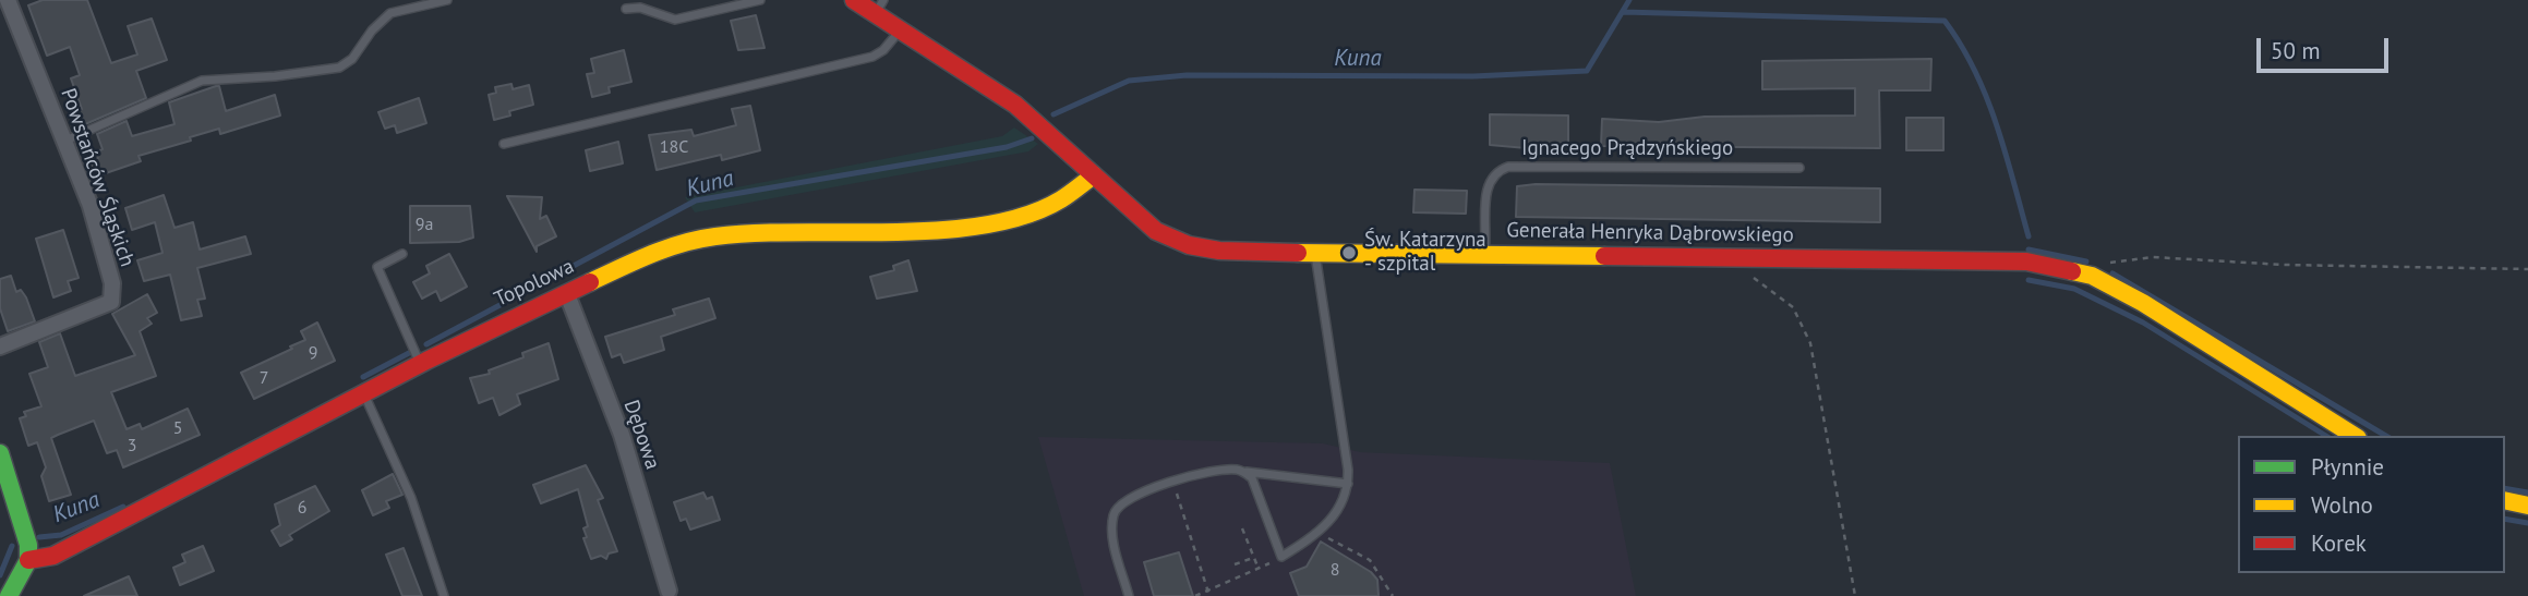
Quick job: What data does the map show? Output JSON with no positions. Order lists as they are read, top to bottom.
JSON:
{
  "streets": {
    "street": [
      "Powstańców Śląskich",
      "Generała Henryka Dąbrowskiego",
      "Topolowa",
      "Dębowa"
    ],
    "lane": ["Ignacego Prądzyńskiego"]
  },
  "crossings": [
    ["Ignacego Prądzyńskiego", "Generała Henryka Dąbrowskiego"],
    ["Generała Henryka Dąbrowskiego", "Topolowa"],
    ["Topolowa", "Dębowa"]
  ],
  "water": ["Kuna"],
  "places": ["Św. Katarzyna - szpital"],
  "house_numbers": [
    "18C",
    "9a",
    "9",
    "7",
    "5",
    "3",
    "6",
    "8"
  ],
  "legend": ["Płynnie", "Wolno", "Korek"],
  "scale_bar": "50 m"
}
